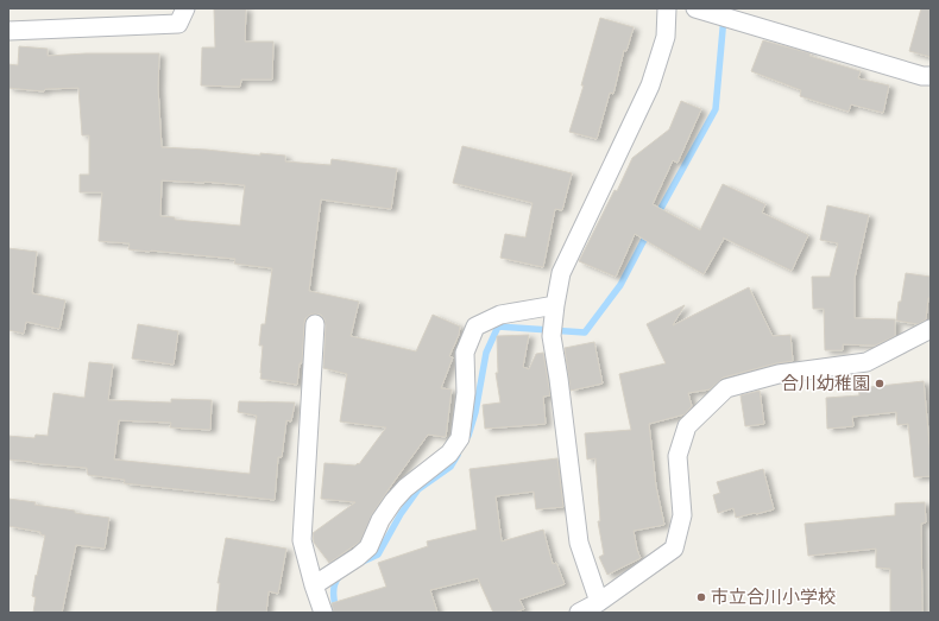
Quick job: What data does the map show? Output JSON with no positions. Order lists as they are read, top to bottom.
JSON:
{
  "places": ["合川幼稚園", "市立合川小学校"]
}
